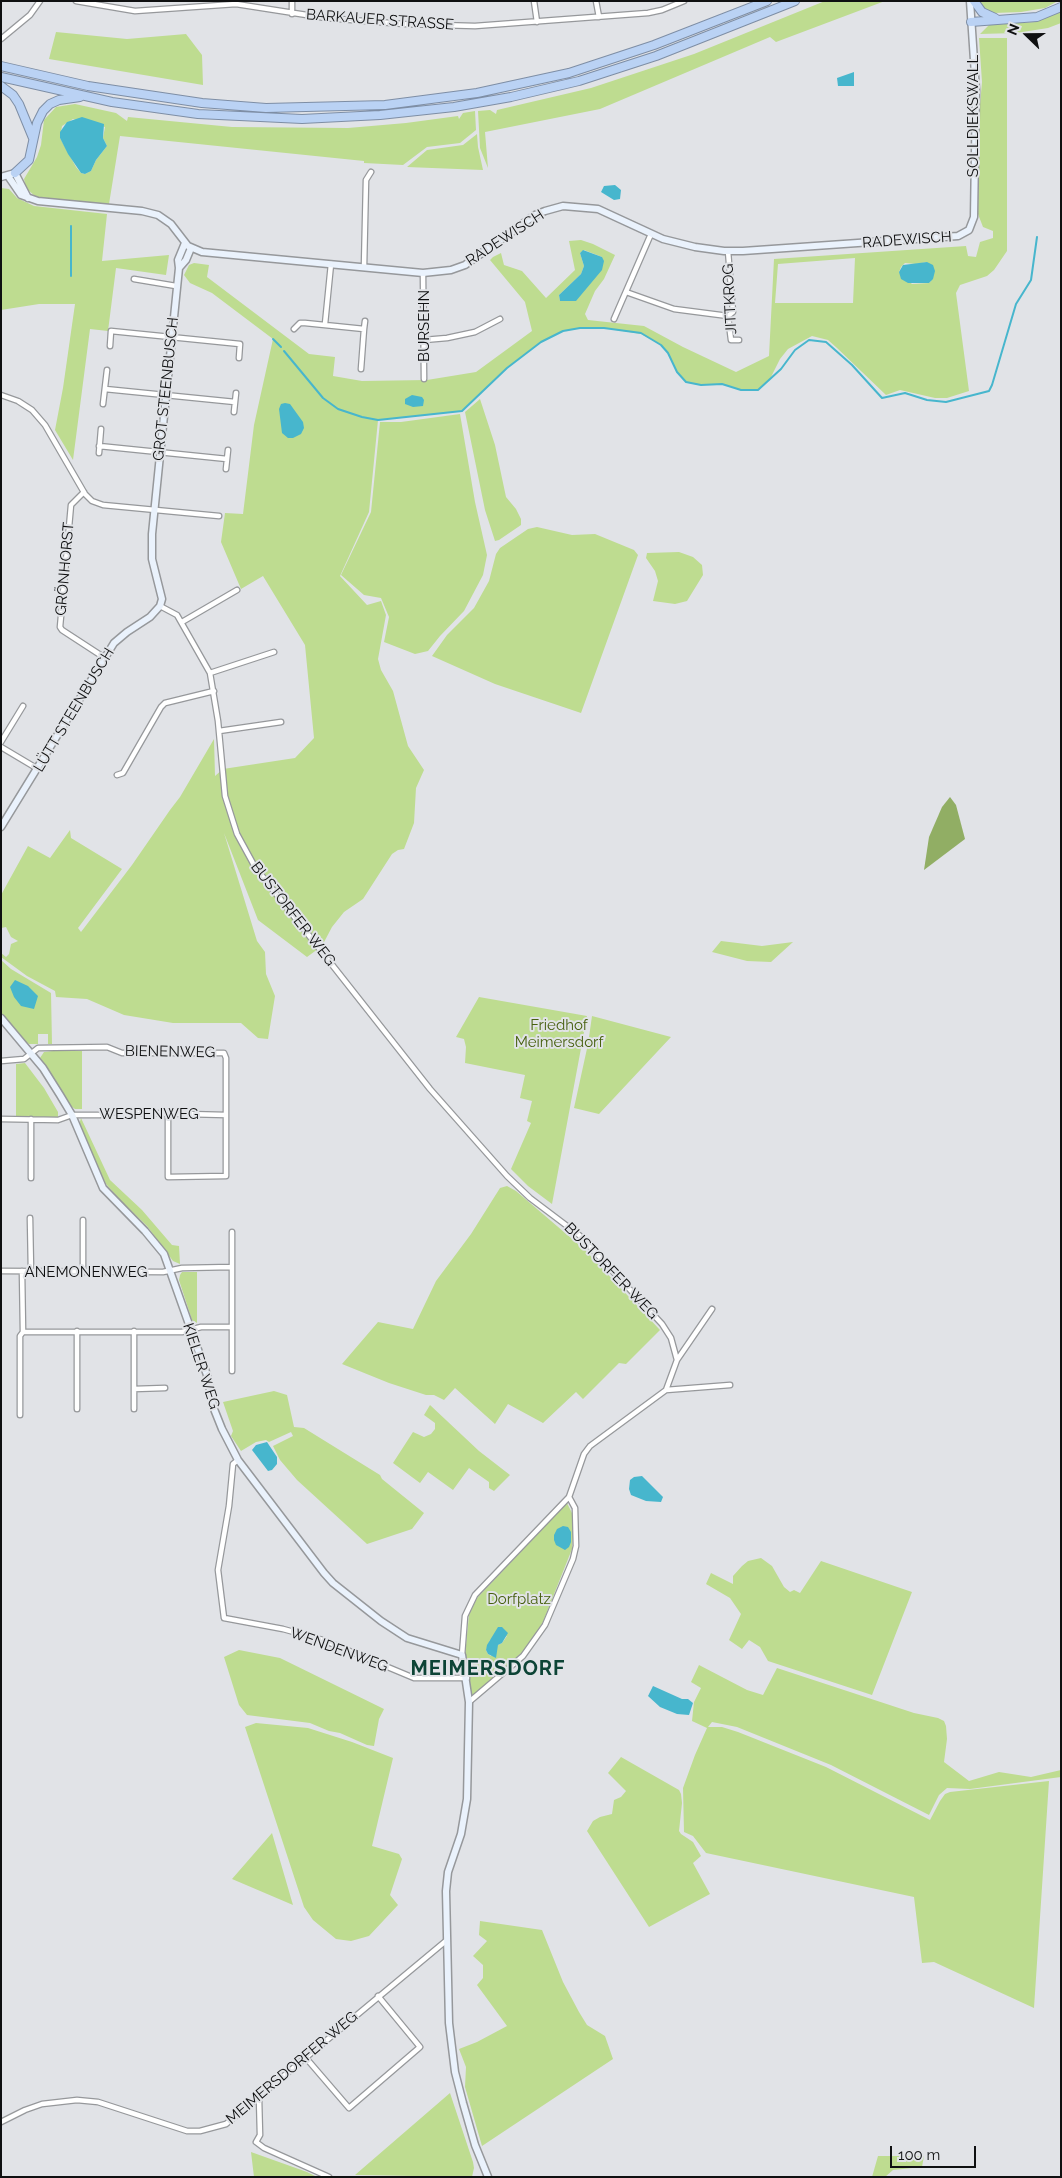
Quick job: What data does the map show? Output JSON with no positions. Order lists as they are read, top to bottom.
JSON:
{
  "streets": {
    "street": [
      "BARKAUER STRASSE",
      "SOLLDIEKSWALL",
      "RADEWISCH",
      "JITTKROG",
      "BURSEHN",
      "GROT STEENBUSCH",
      "GRÖNHORST",
      "LÜTT STEENBUSCH",
      "BUSTORFER WEG",
      "BIENENWEG",
      "WESPENWEG",
      "ANEMONENWEG",
      "KIELER WEG",
      "WENDENWEG",
      "MEIMERSDORFER WEG"
    ]
  },
  "crossings": [
    ["SOLLDIEKSWALL", "RADEWISCH"],
    ["RADEWISCH", "JITTKROG"],
    ["RADEWISCH", "BURSEHN"],
    ["RADEWISCH", "GROT STEENBUSCH"],
    ["GRÖNHORST", "LÜTT STEENBUSCH"],
    ["LÜTT STEENBUSCH", "BUSTORFER WEG"],
    ["BIENENWEG", "WESPENWEG"],
    ["BIENENWEG", "KIELER WEG"],
    ["WESPENWEG", "KIELER WEG"],
    ["ANEMONENWEG", "KIELER WEG"],
    ["KIELER WEG", "WENDENWEG"]
  ],
  "districts": ["MEIMERSDORF"],
  "parks": ["Friedhof Meimersdorf", "Dorfplatz"],
  "scale_bar": "100 m",
  "north": "left"
}
